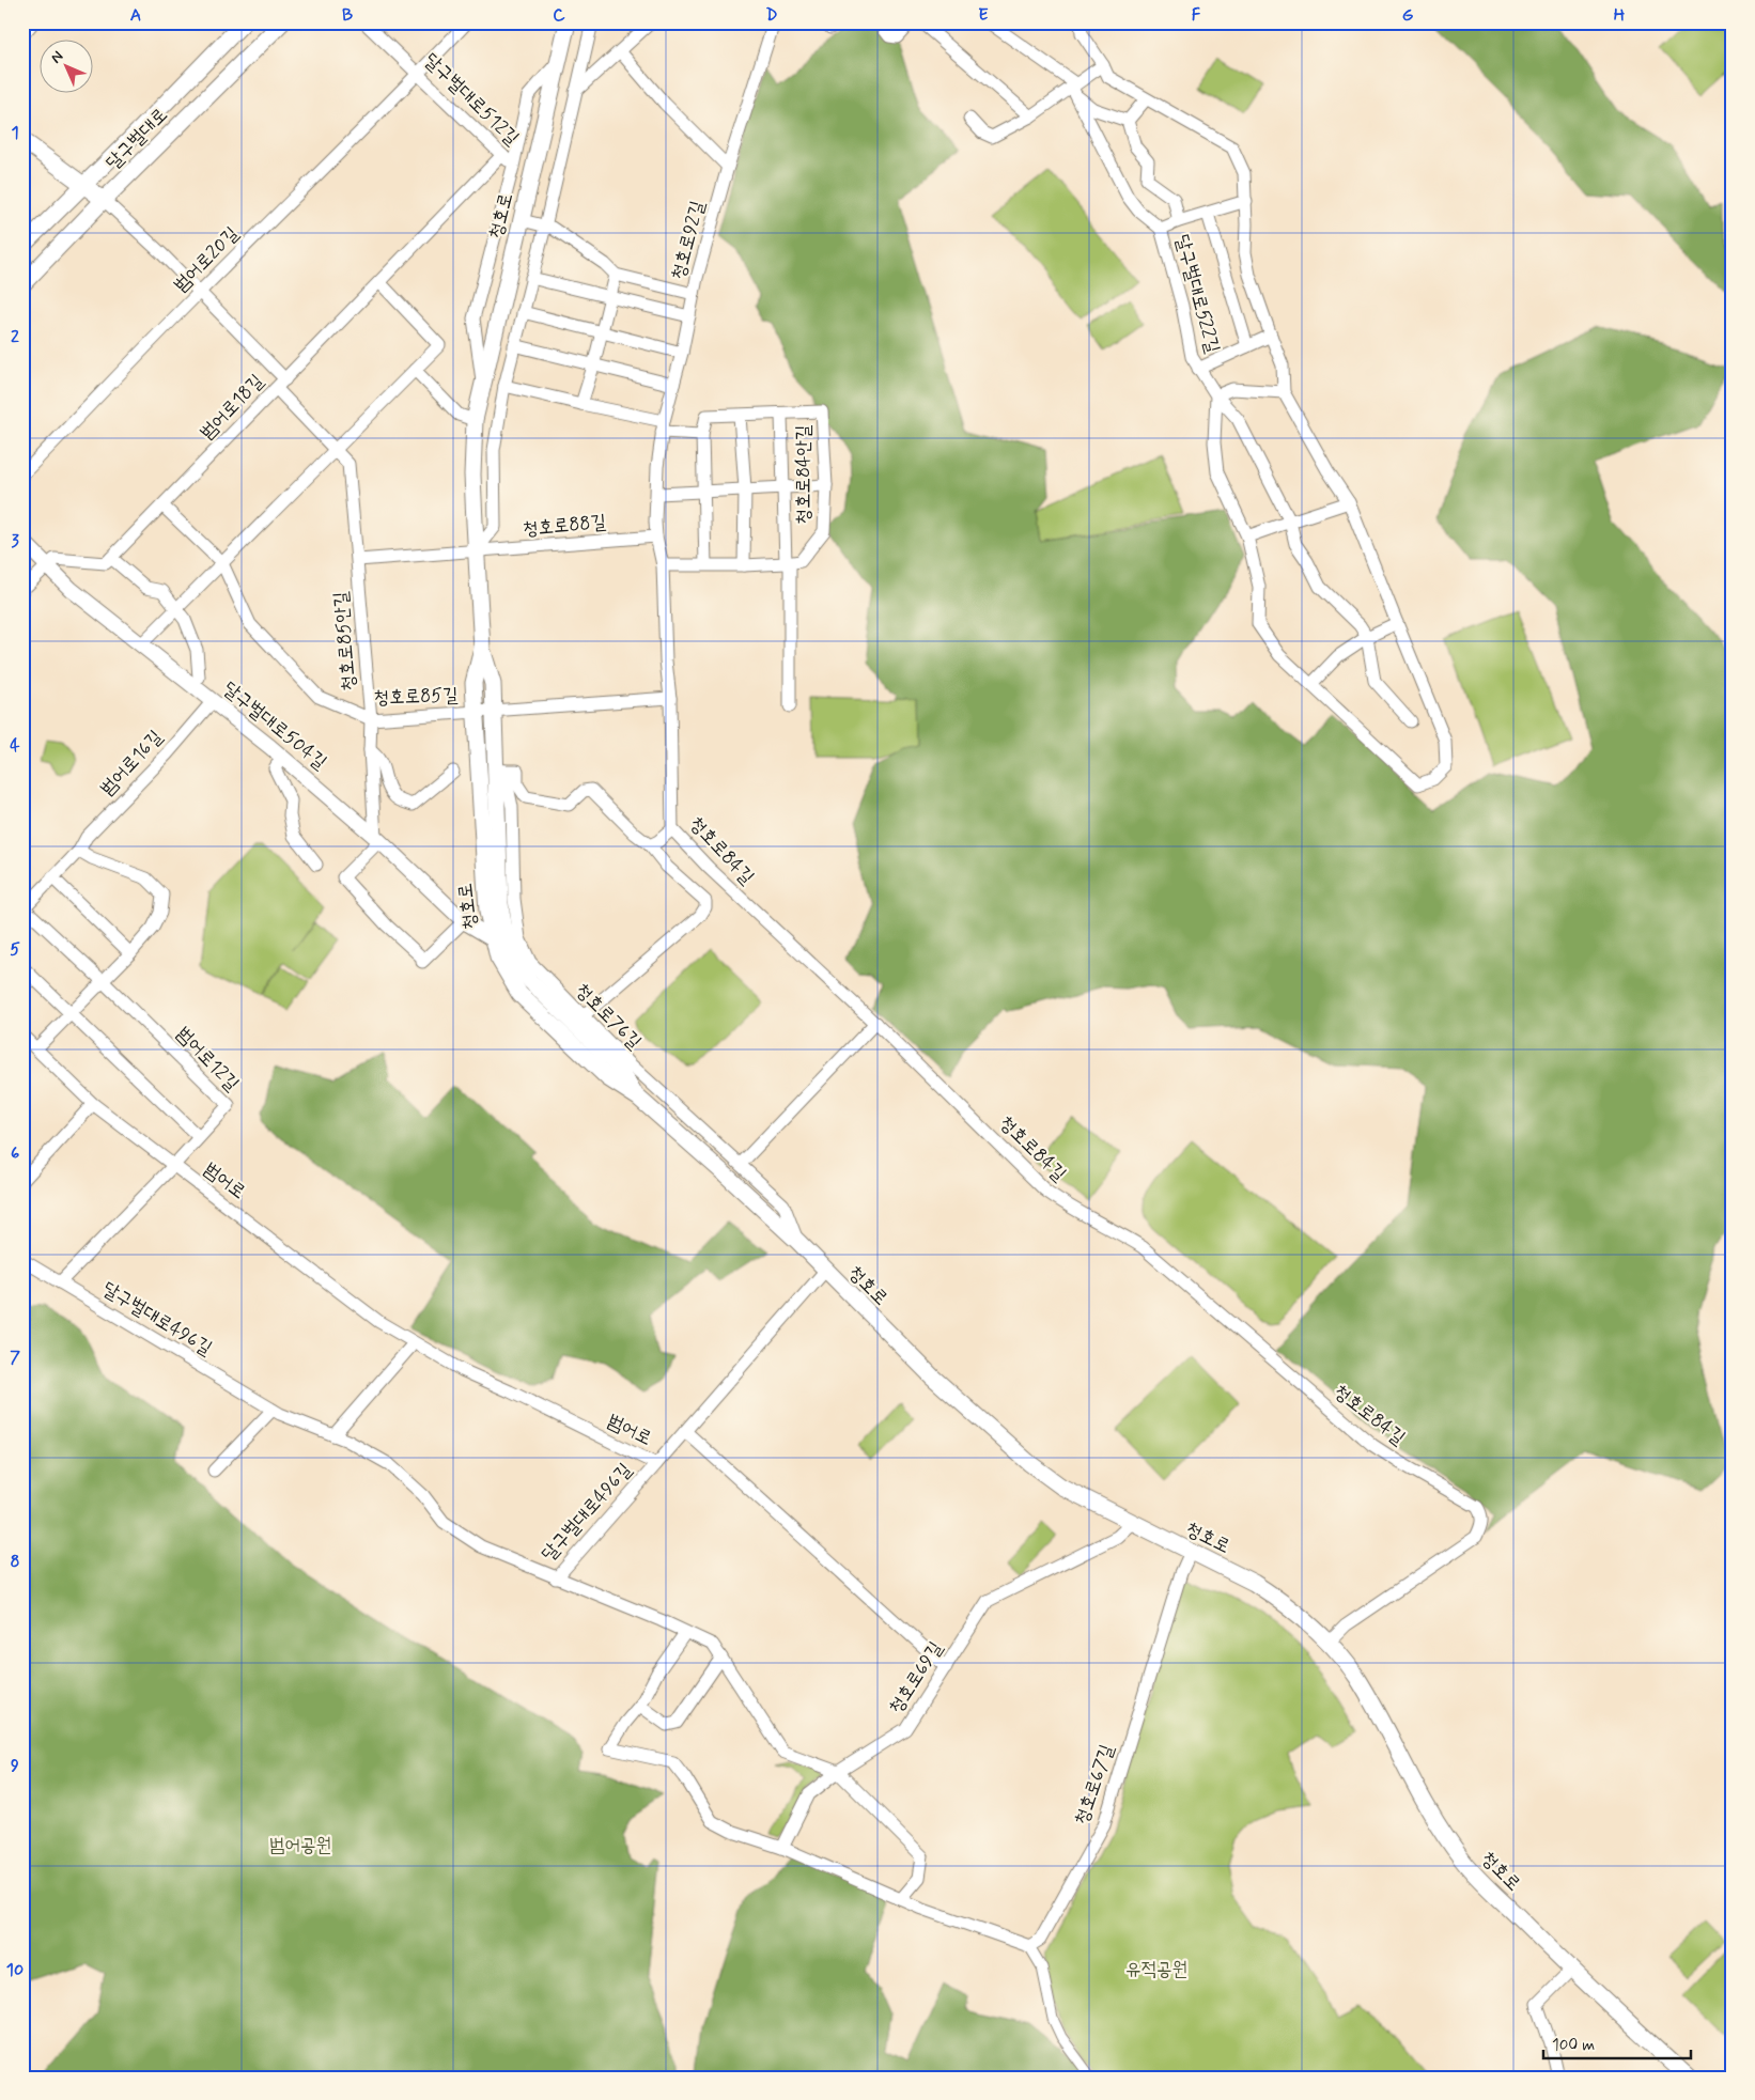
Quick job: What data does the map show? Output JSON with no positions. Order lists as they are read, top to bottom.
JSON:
{
  "streets": {
    "main road": ["달구벌대로", "청호로"],
    "street": [
      "달구벌대로512길",
      "청호로92길",
      "범어로20길",
      "달구벌대로522길",
      "범어로18길",
      "청호로84안길",
      "청호로88길",
      "청호로85안길",
      "청호로85길",
      "달구벌대로504길",
      "범어로16길",
      "청호로84길",
      "청호로76길",
      "범어로12길",
      "범어로",
      "달구벌대로496길",
      "청호로69길",
      "청호로67길"
    ]
  },
  "crossings": [
    ["달구벌대로512길", "청호로"],
    ["달구벌대로512길", "범어로20길"],
    ["달구벌대로512길", "범어로18길"],
    ["청호로", "청호로92길"],
    ["청호로", "청호로88길"],
    ["청호로", "청호로85길"],
    ["청호로", "달구벌대로504길"],
    ["청호로", "청호로84길"],
    ["청호로", "청호로76길"],
    ["청호로", "범어로"],
    ["청호로", "청호로69길"],
    ["청호로", "청호로67길"],
    ["범어로18길", "청호로85안길"],
    ["범어로18길", "청호로85길"],
    ["청호로85안길", "청호로85길"],
    ["청호로85안길", "달구벌대로504길"],
    ["달구벌대로504길", "범어로16길"],
    ["범어로16길", "범어로12길"],
    ["범어로12길", "범어로"],
    ["범어로12길", "달구벌대로496길"],
    ["범어로", "달구벌대로496길"]
  ],
  "parks": ["범어공원", "유적공원"],
  "scale_bar": "100 m",
  "north": "top left",
  "grid": {
    "columns": [
      "A",
      "B",
      "C",
      "D",
      "E",
      "F",
      "G",
      "H"
    ],
    "rows": [
      "1",
      "2",
      "3",
      "4",
      "5",
      "6",
      "7",
      "8",
      "9",
      "10"
    ]
  }
}
